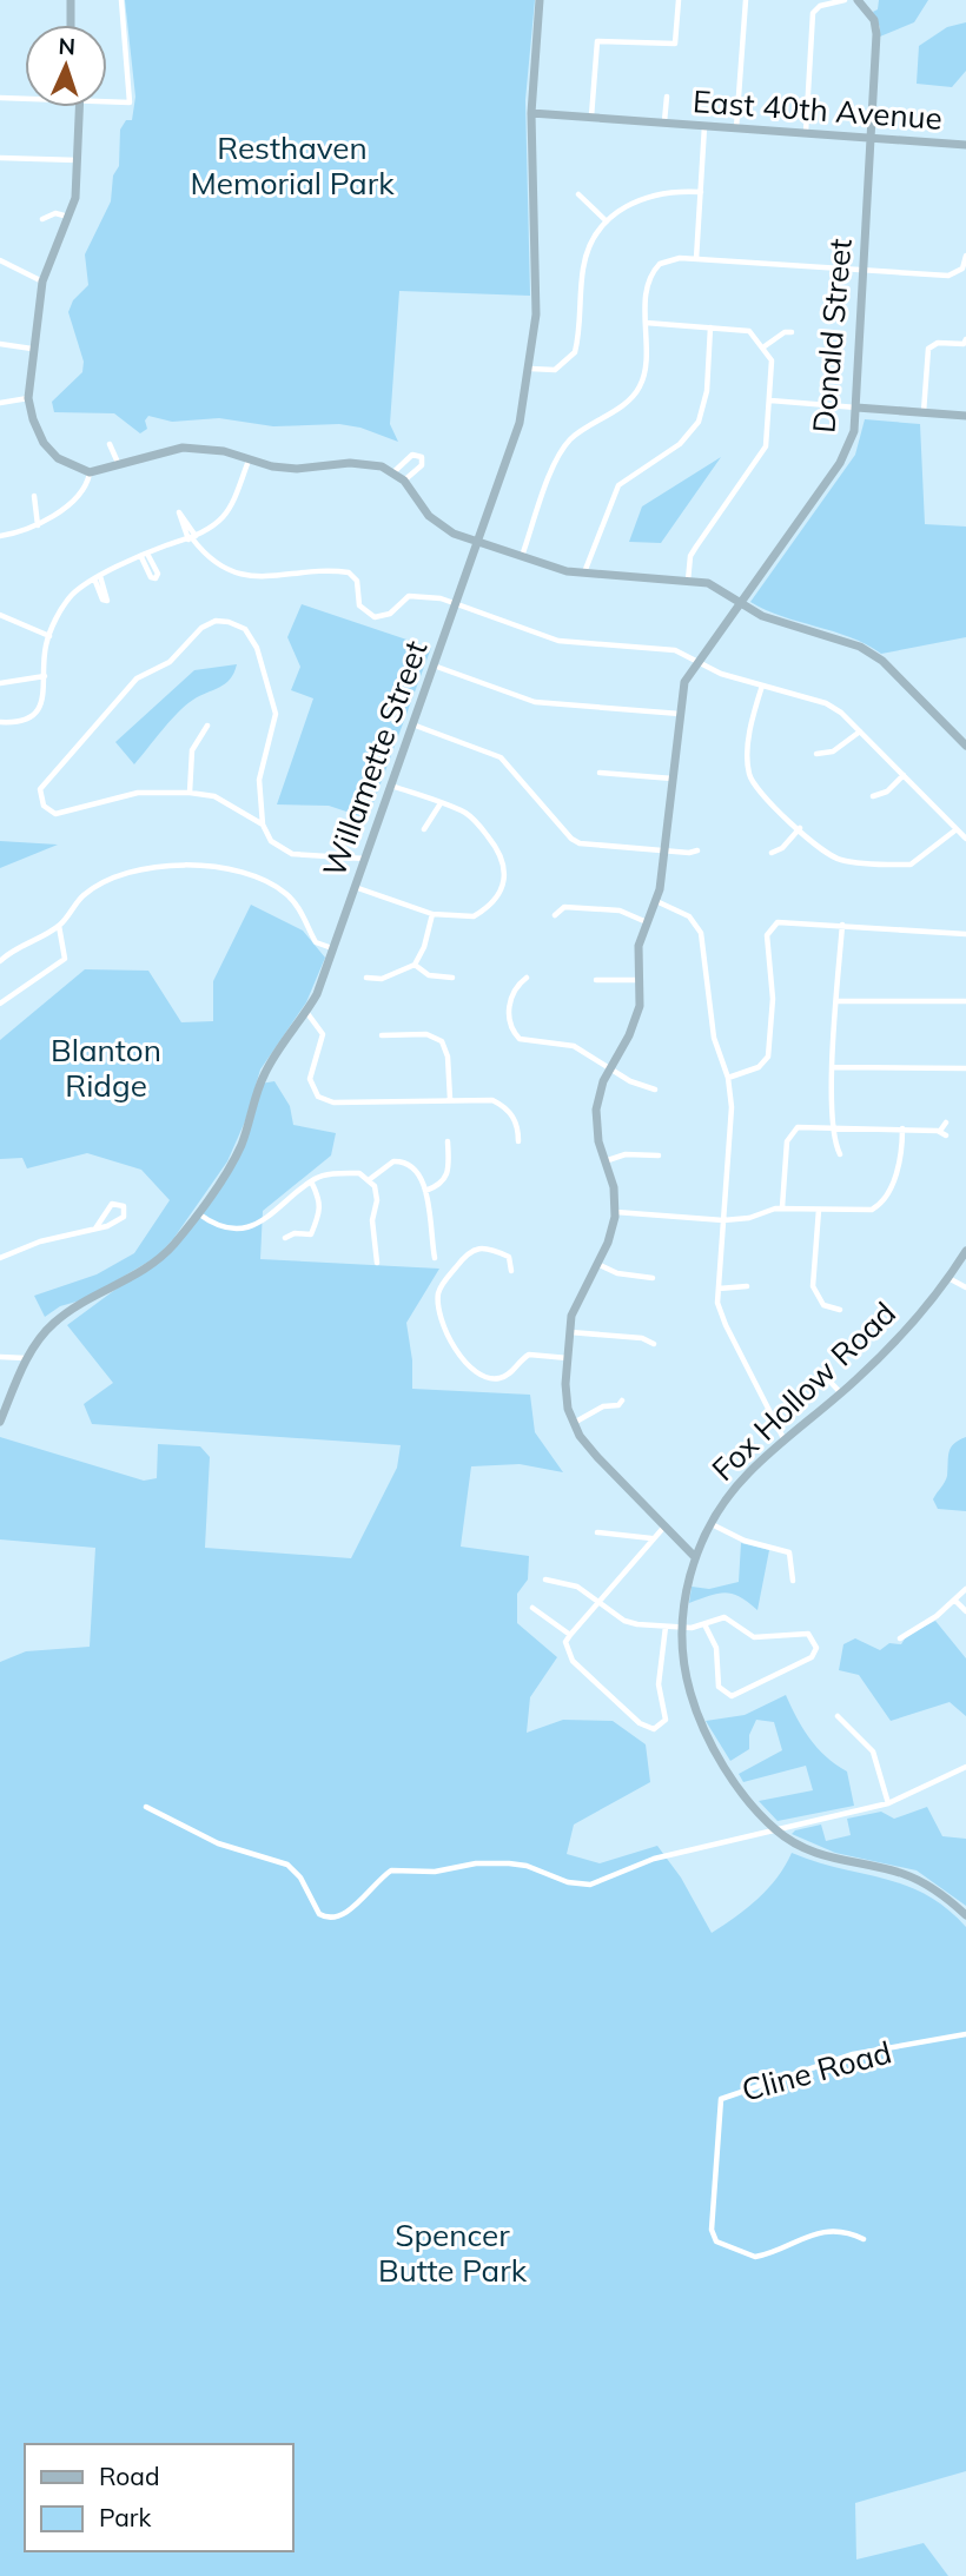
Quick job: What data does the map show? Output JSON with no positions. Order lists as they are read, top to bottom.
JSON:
{
  "streets": {
    "street": [
      "East 40th Avenue",
      "Donald Street",
      "Willamette Street",
      "Fox Hollow Road",
      "Cline Road"
    ]
  },
  "crossings": [
    ["East 40th Avenue", "Donald Street"],
    ["East 40th Avenue", "Willamette Street"]
  ],
  "parks": ["Resthaven Memorial Park", "Blanton Ridge", "Spencer Butte Park"],
  "legend": ["Road", "Park"],
  "north": "top"
}
